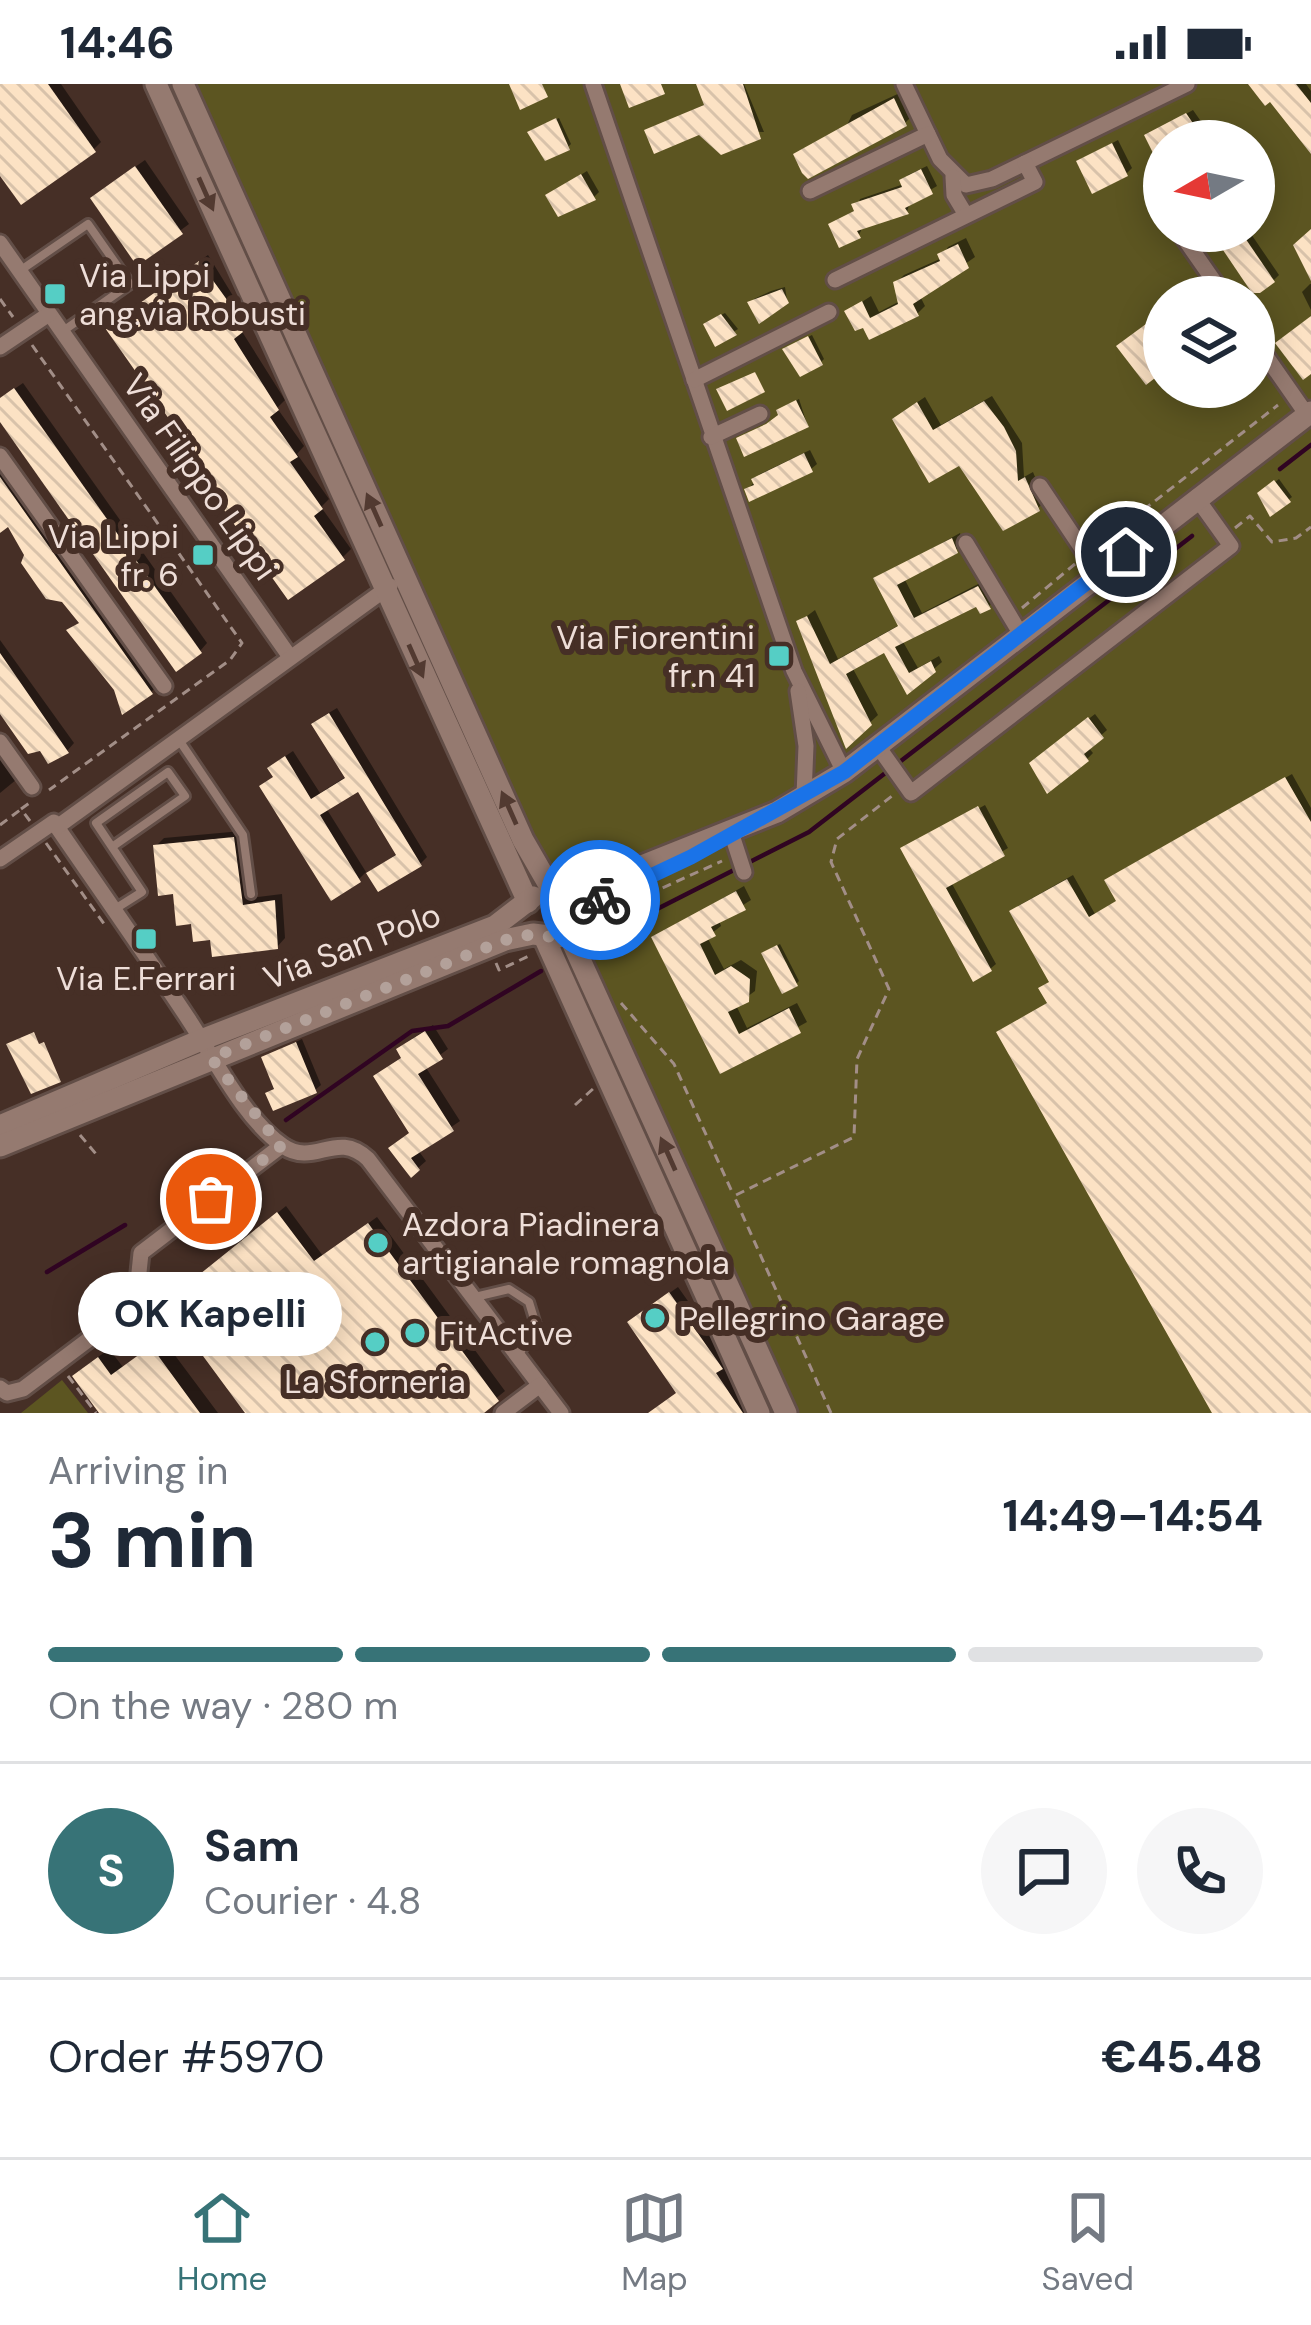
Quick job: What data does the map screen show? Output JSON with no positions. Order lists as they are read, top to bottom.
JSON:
{
  "streets": {
    "street": ["Via Filippo Lippi", "Via San Polo"]
  },
  "places": {
    "transit": [
      "Via Lippi ang.via Robusti",
      "Via Lippi fr. 6",
      "Via Fiorentini fr.n 41",
      "Via E.Ferrari"
    ],
    "other": [
      "OK Kapelli",
      "Azdora Piadinera artigianale romagnola",
      "Pellegrino Garage",
      "FitActive",
      "La Sforneria"
    ]
  },
  "north": "left",
  "page": {
    "status": "14:46",
    "bubble": "OK Kapelli",
    "heading": ["3 min", "Arriving in", "14:49–14:54"],
    "panel": [
      "Sam",
      "Courier · 4.8",
      "Order #5970",
      "€45.48"
    ],
    "bar": "On the way · 280 m",
    "round": "S",
    "tabs": ["Home", "Map", "Saved"]
  }
}
